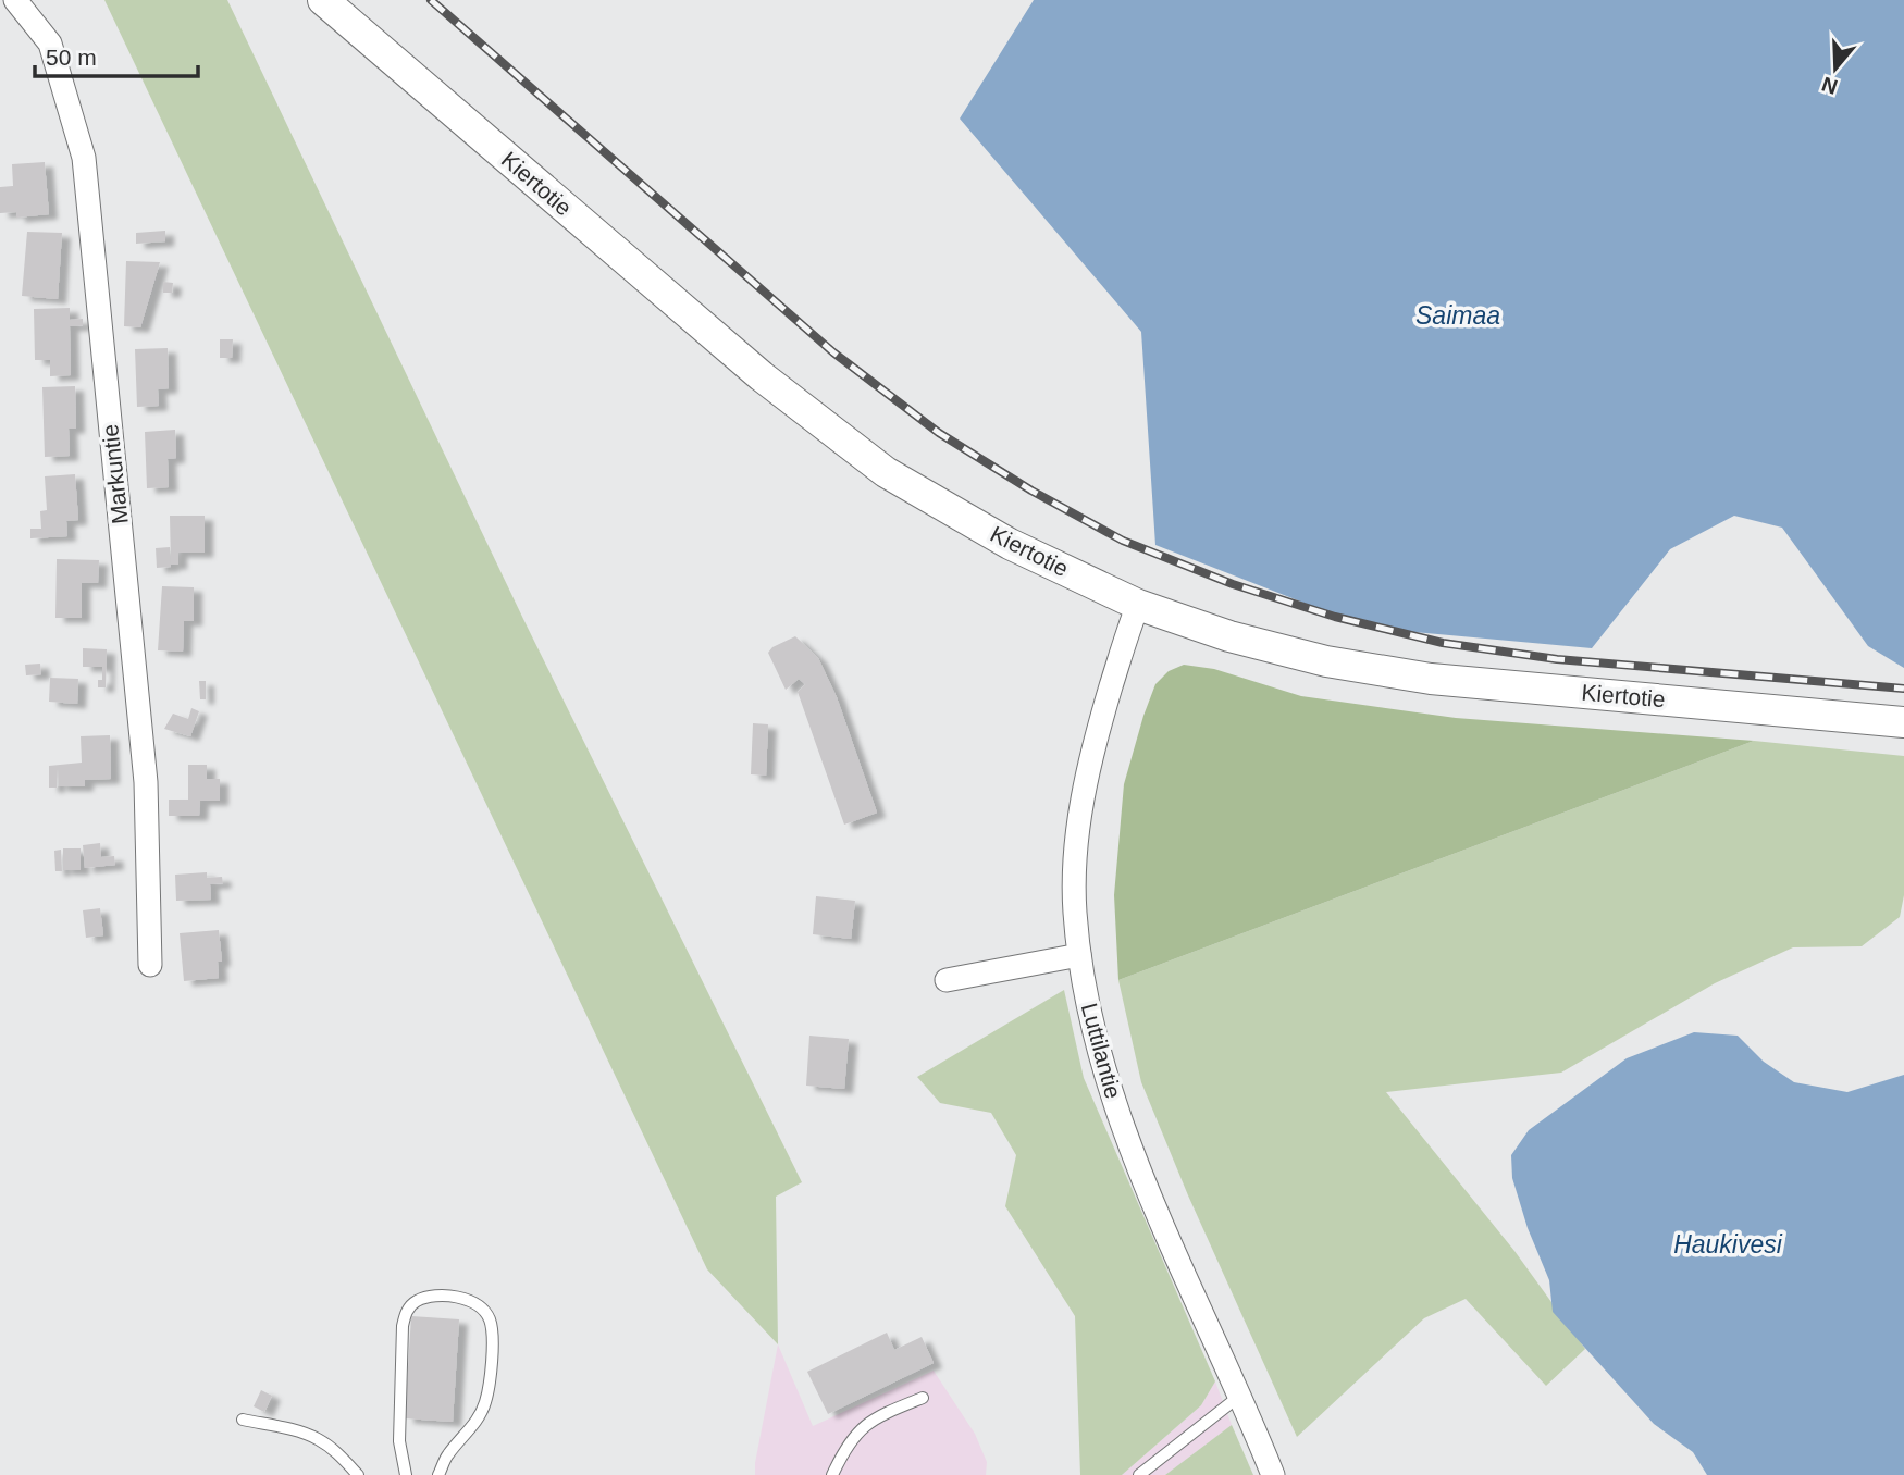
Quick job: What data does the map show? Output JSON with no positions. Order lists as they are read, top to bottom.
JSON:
{
  "streets": {
    "street": ["Kiertotie", "Markuntie", "Luttilantie"]
  },
  "crossings": [
    ["Kiertotie", "Luttilantie"]
  ],
  "water": ["Saimaa", "Haukivesi"],
  "scale_bar": "50 m",
  "north": "bottom"
}
